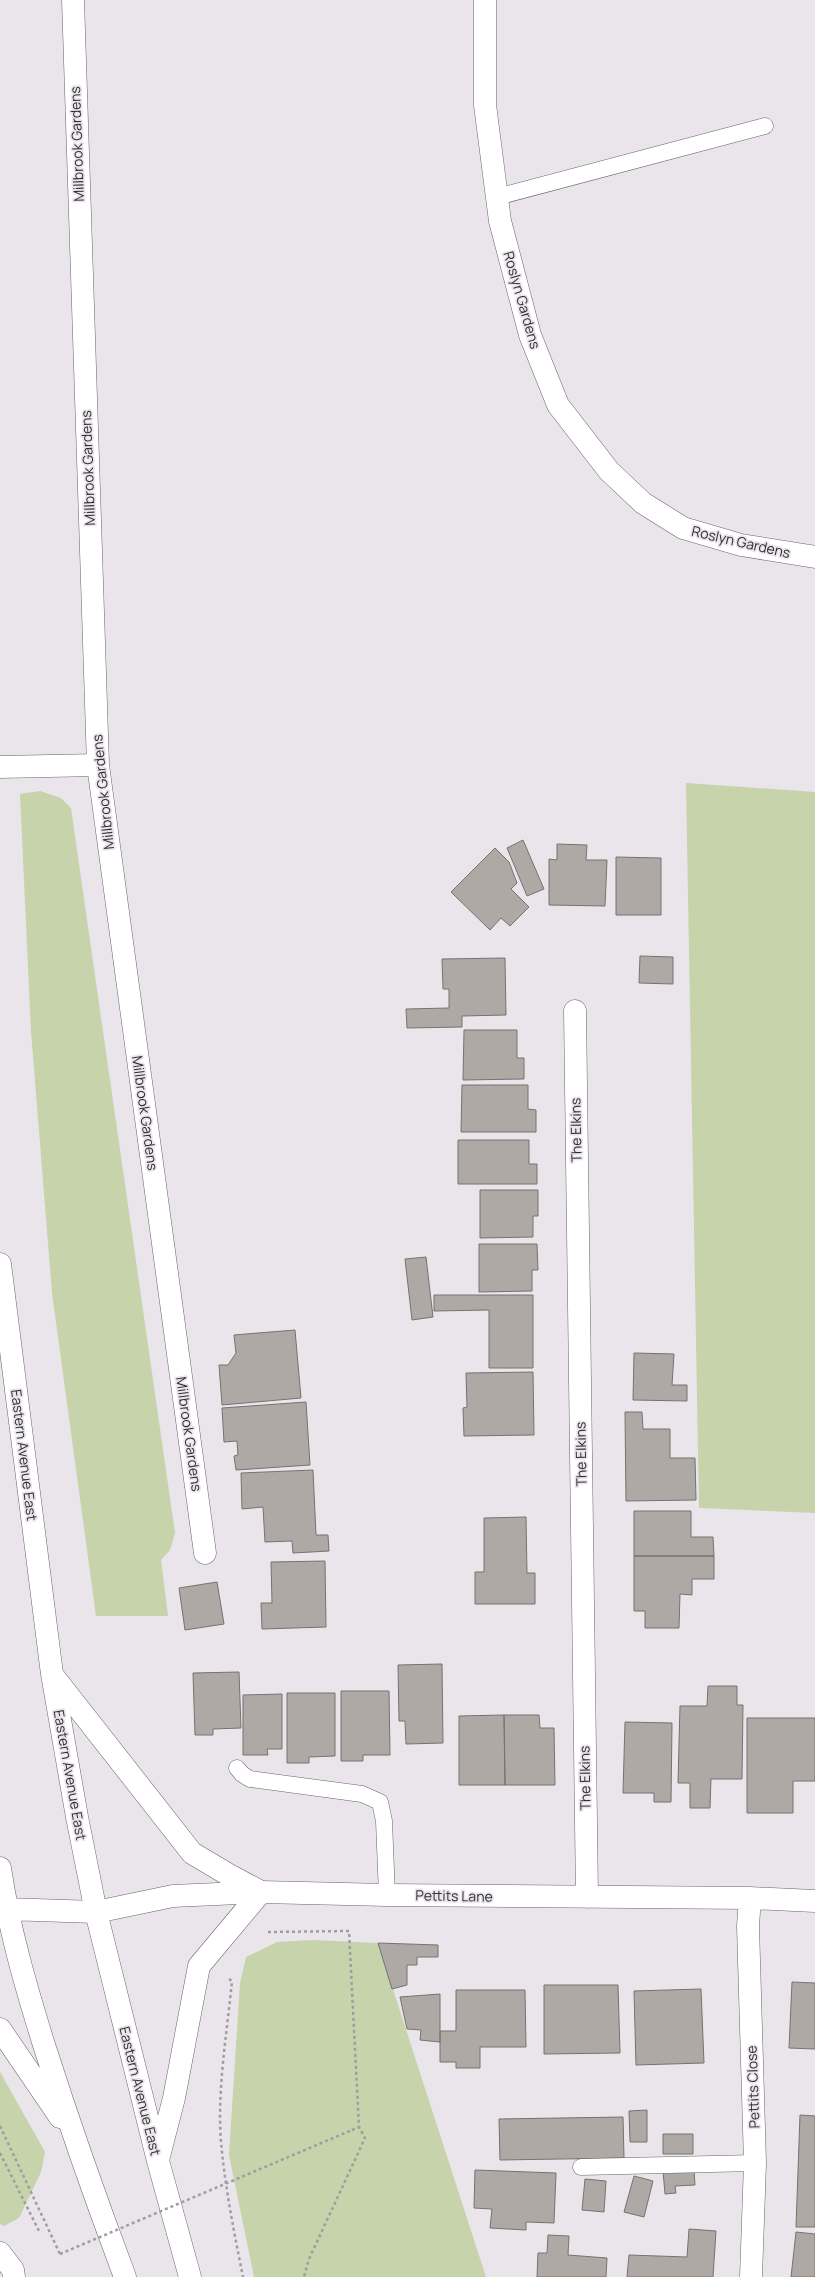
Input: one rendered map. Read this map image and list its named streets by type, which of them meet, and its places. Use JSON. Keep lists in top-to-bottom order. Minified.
{"streets":{"main road":["Millbrook Gardens","Roslyn Gardens","The Elkins","Eastern Avenue East","Pettits Lane","Pettits Close"]},"crossings":[["The Elkins","Pettits Lane"],["Eastern Avenue East","Pettits Lane"],["Pettits Lane","Pettits Close"]]}
